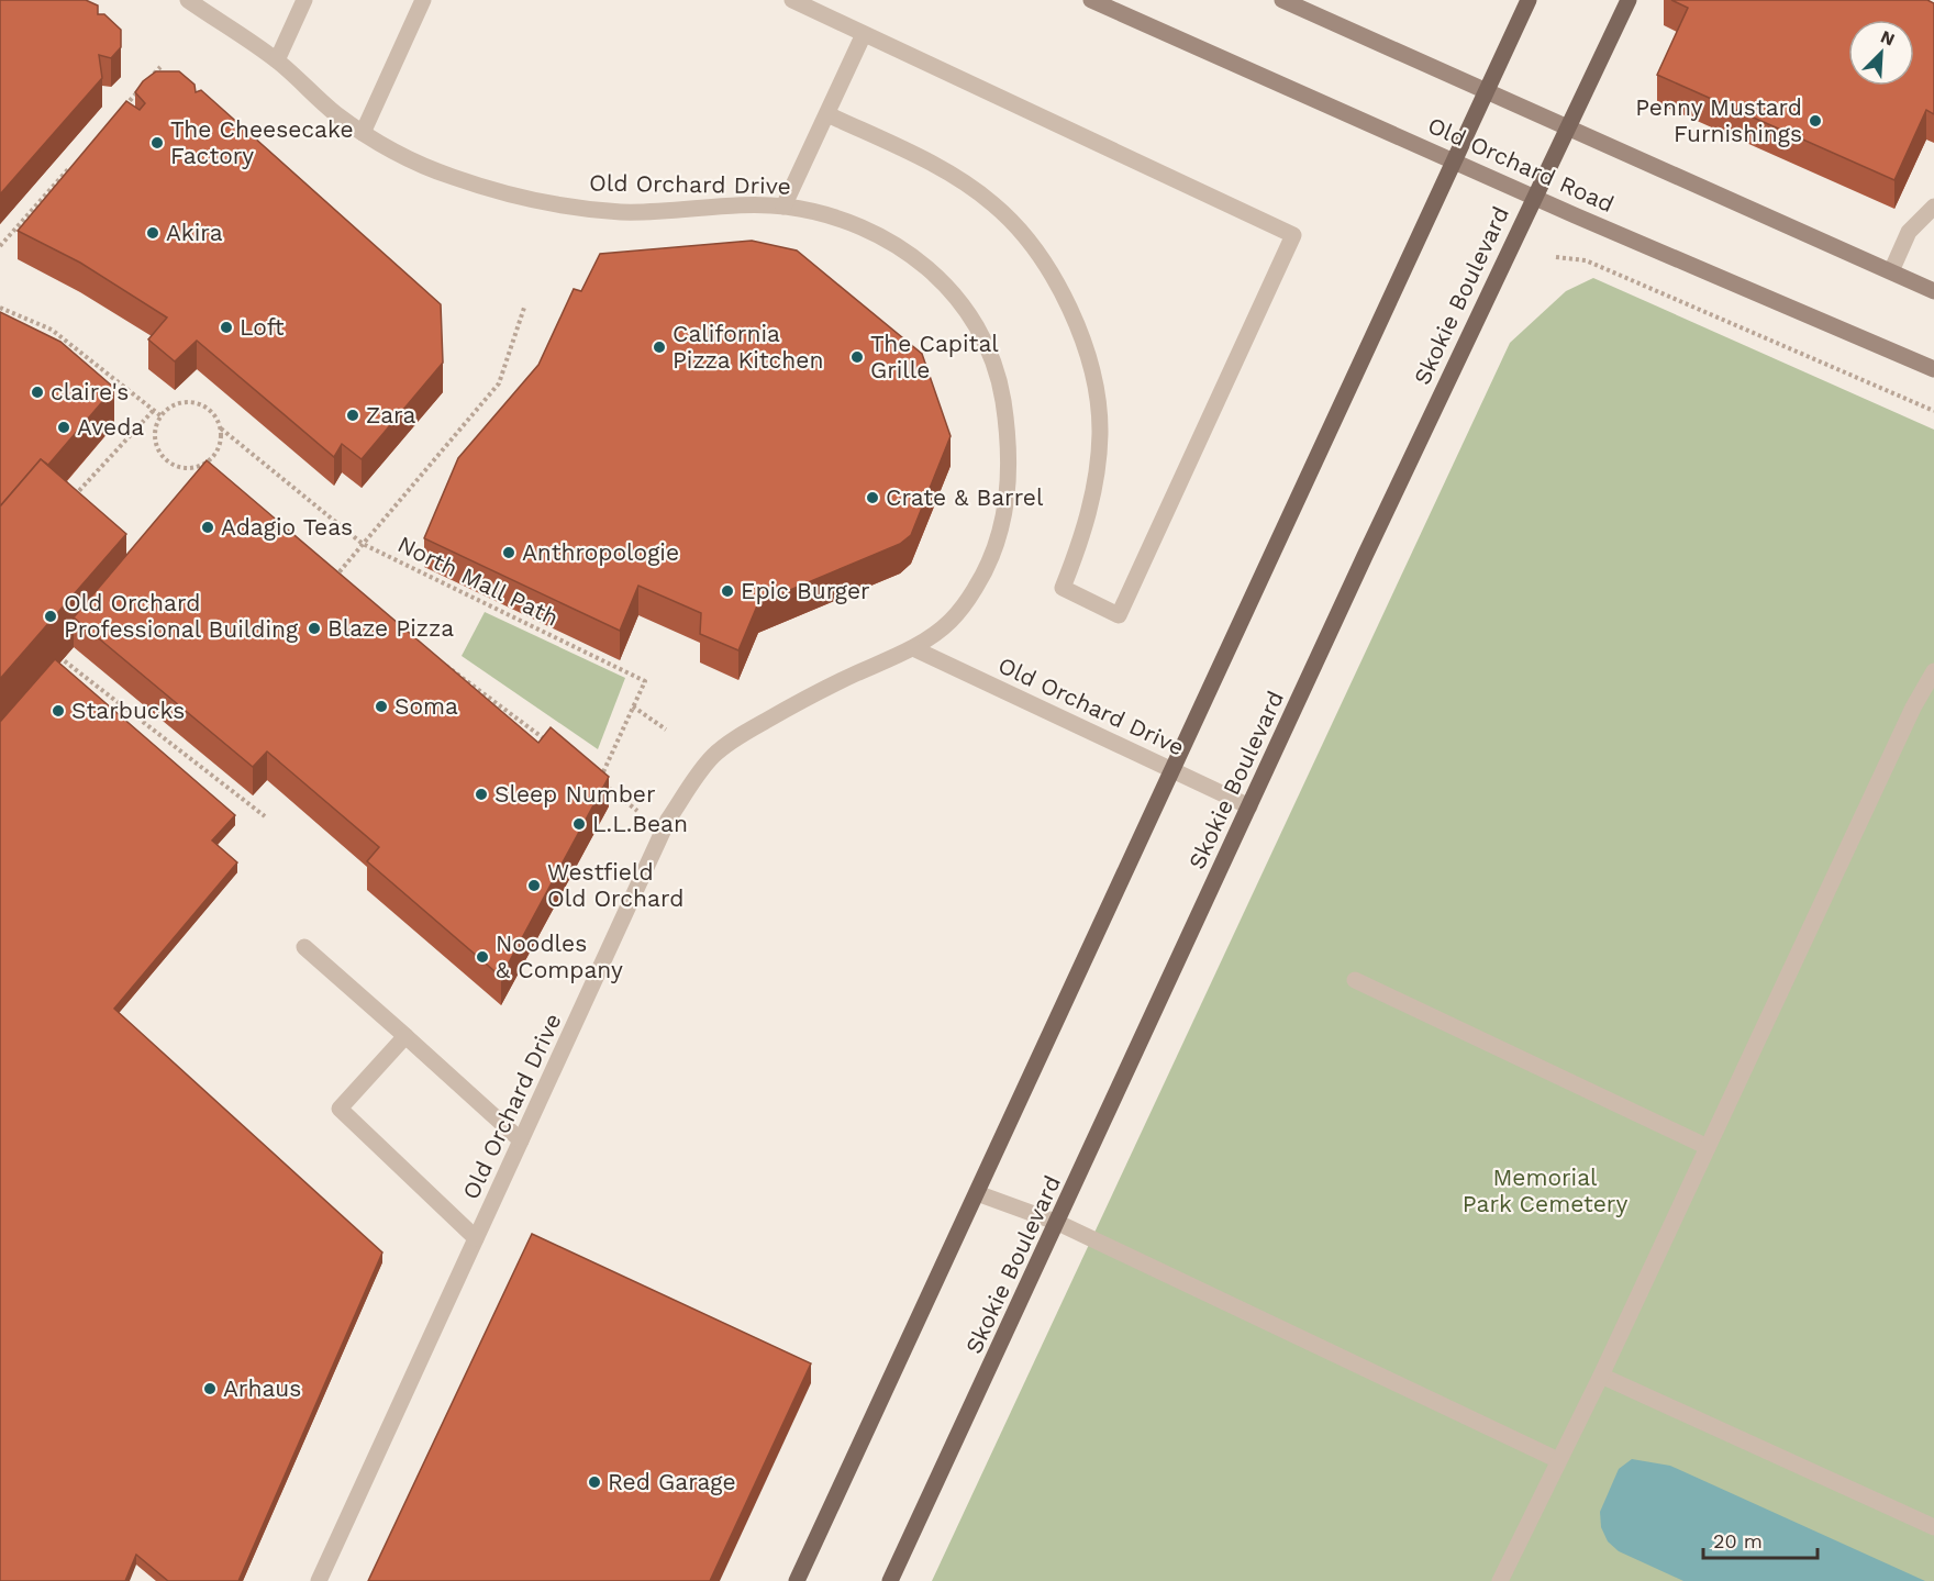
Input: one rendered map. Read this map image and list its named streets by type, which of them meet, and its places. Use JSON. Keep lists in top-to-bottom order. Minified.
{"streets":{"main road":["Old Orchard Road","Skokie Boulevard"],"lane":["Old Orchard Drive"],"path":["North Mall Path"]},"crossings":[["Old Orchard Road","Skokie Boulevard"],["Old Orchard Drive","Skokie Boulevard"]],"parks":["Memorial Park Cemetery"],"places":["Penny Mustard Furnishings","The Cheesecake Factory","Akira","Loft","California Pizza Kitchen","The Capital Grille","claire's","Zara","Aveda","Crate & Barrel","Adagio Teas","Anthropologie","Epic Burger","Old Orchard Professional Building","Blaze Pizza","Soma","Starbucks","Sleep Number","L.L.Bean","Westfield Old Orchard","Noodles & Company","Arhaus","Red Garage"],"scale_bar":"20 m","north":"top right"}
